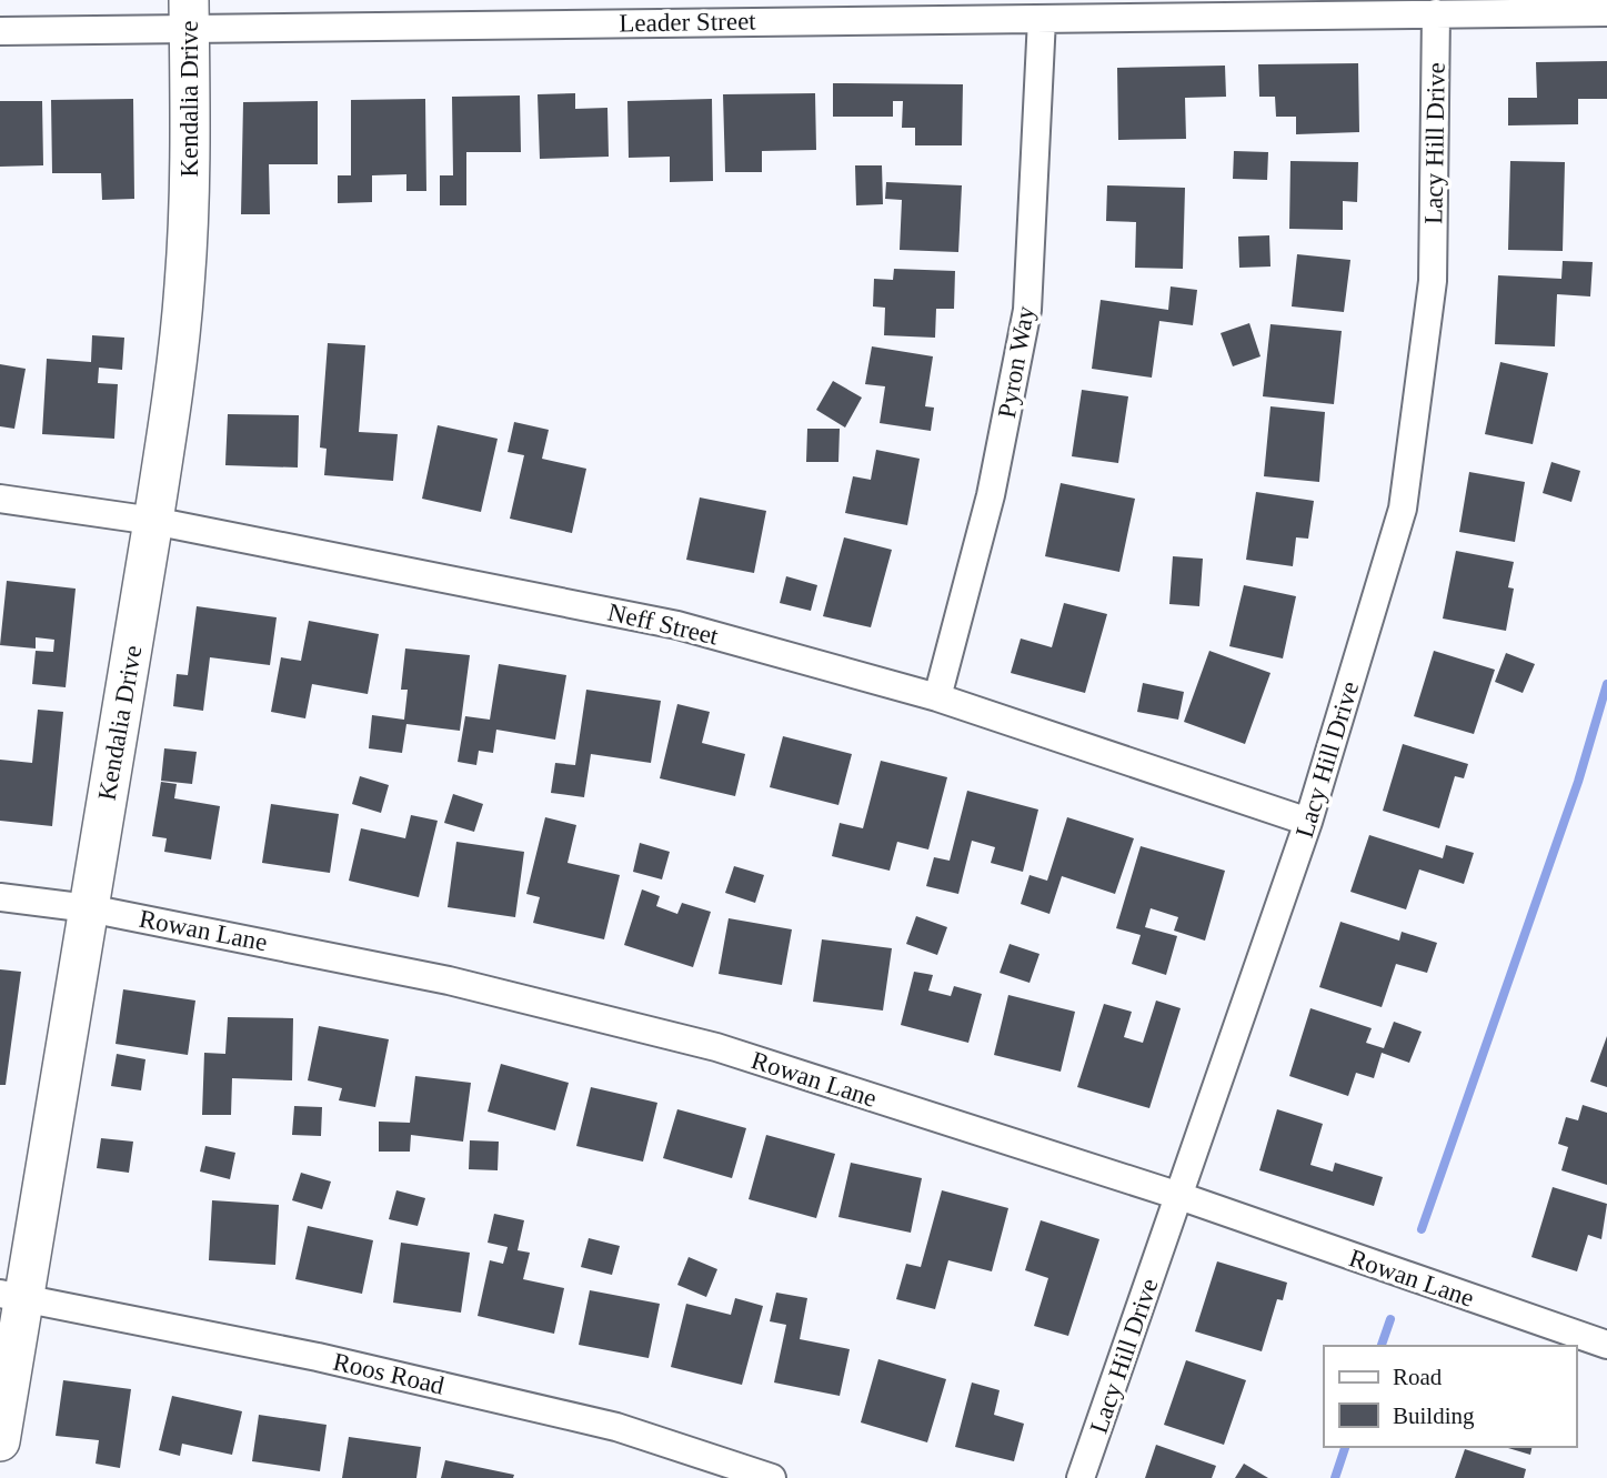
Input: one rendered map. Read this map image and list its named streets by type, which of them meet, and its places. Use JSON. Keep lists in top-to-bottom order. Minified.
{"streets":{"street":["Leader Street","Kendalia Drive","Lacy Hill Drive","Pyron Way","Neff Street","Rowan Lane","Roos Road"]},"crossings":[["Leader Street","Kendalia Drive"],["Leader Street","Lacy Hill Drive"],["Leader Street","Pyron Way"],["Kendalia Drive","Neff Street"],["Kendalia Drive","Rowan Lane"],["Kendalia Drive","Roos Road"],["Lacy Hill Drive","Neff Street"],["Lacy Hill Drive","Rowan Lane"],["Pyron Way","Neff Street"]],"legend":["Road","Building"]}
